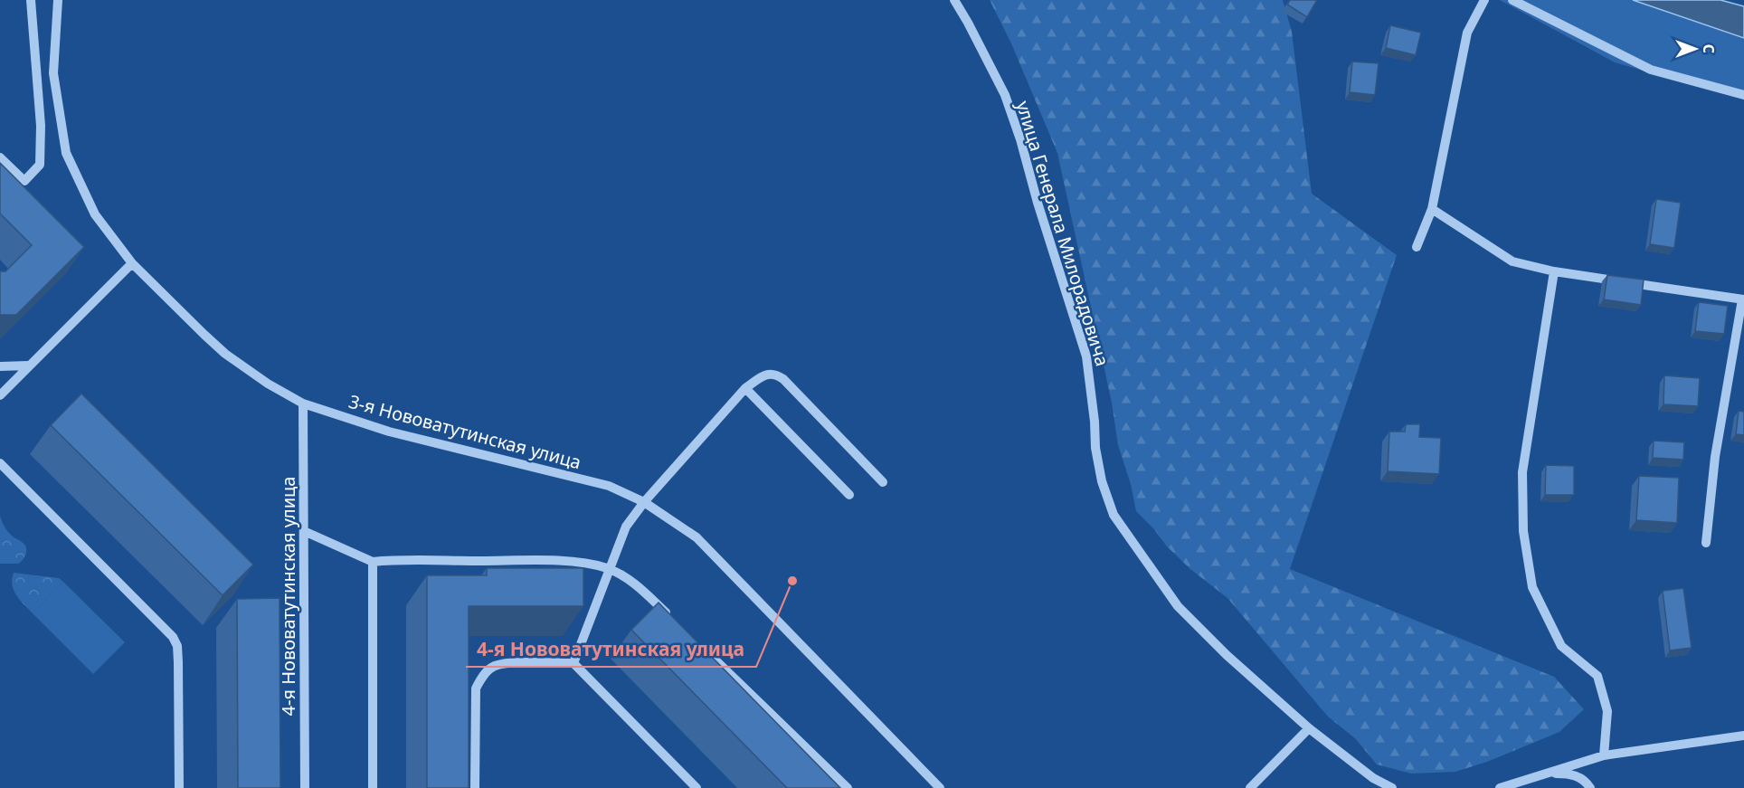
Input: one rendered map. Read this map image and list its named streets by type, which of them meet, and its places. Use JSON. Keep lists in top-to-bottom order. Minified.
{"streets":{"street":["улица Генерала Милорадовича","3-я Нововатутинская улица","4-я Нововатутинская улица"]},"crossings":[["3-я Нововатутинская улица","4-я Нововатутинская улица"]],"places":["4-я Нововатутинская улица"],"north":"right"}
